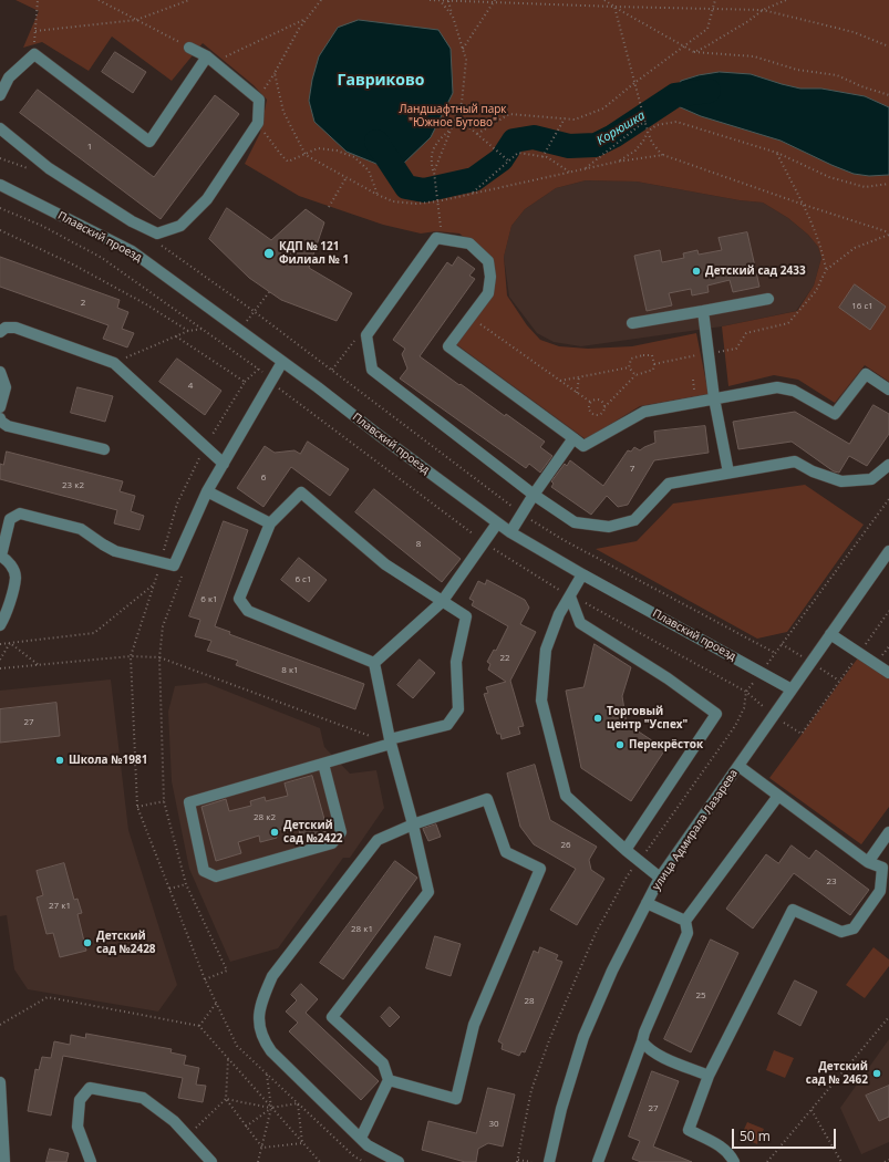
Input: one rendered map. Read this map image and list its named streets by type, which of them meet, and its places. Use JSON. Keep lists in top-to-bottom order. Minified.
{"streets":{"street":["Плавский проезд","улица Адмирала Лазарева"]},"crossings":[["Плавский проезд","улица Адмирала Лазарева"]],"districts":["Гавриково"],"water":["Корюшка"],"parks":["Ландшафтный парк \"Южное Бутово\""],"places":["КДП № 121 Филиал № 1","Детский сад 2433","Торговый центр \"Успех\"","Перекрёсток","Школа №1981","Детский сад №2422","Детский сад №2428","Детский сад № 2462"],"house_numbers":["1","2","16 с1","4","7","6","23 к2","8","6 с1","6 к1","22","8 к1","27","28 к2","26","23","27 к1","28 к1","25","28","27","30"],"scale_bar":"50 m"}
